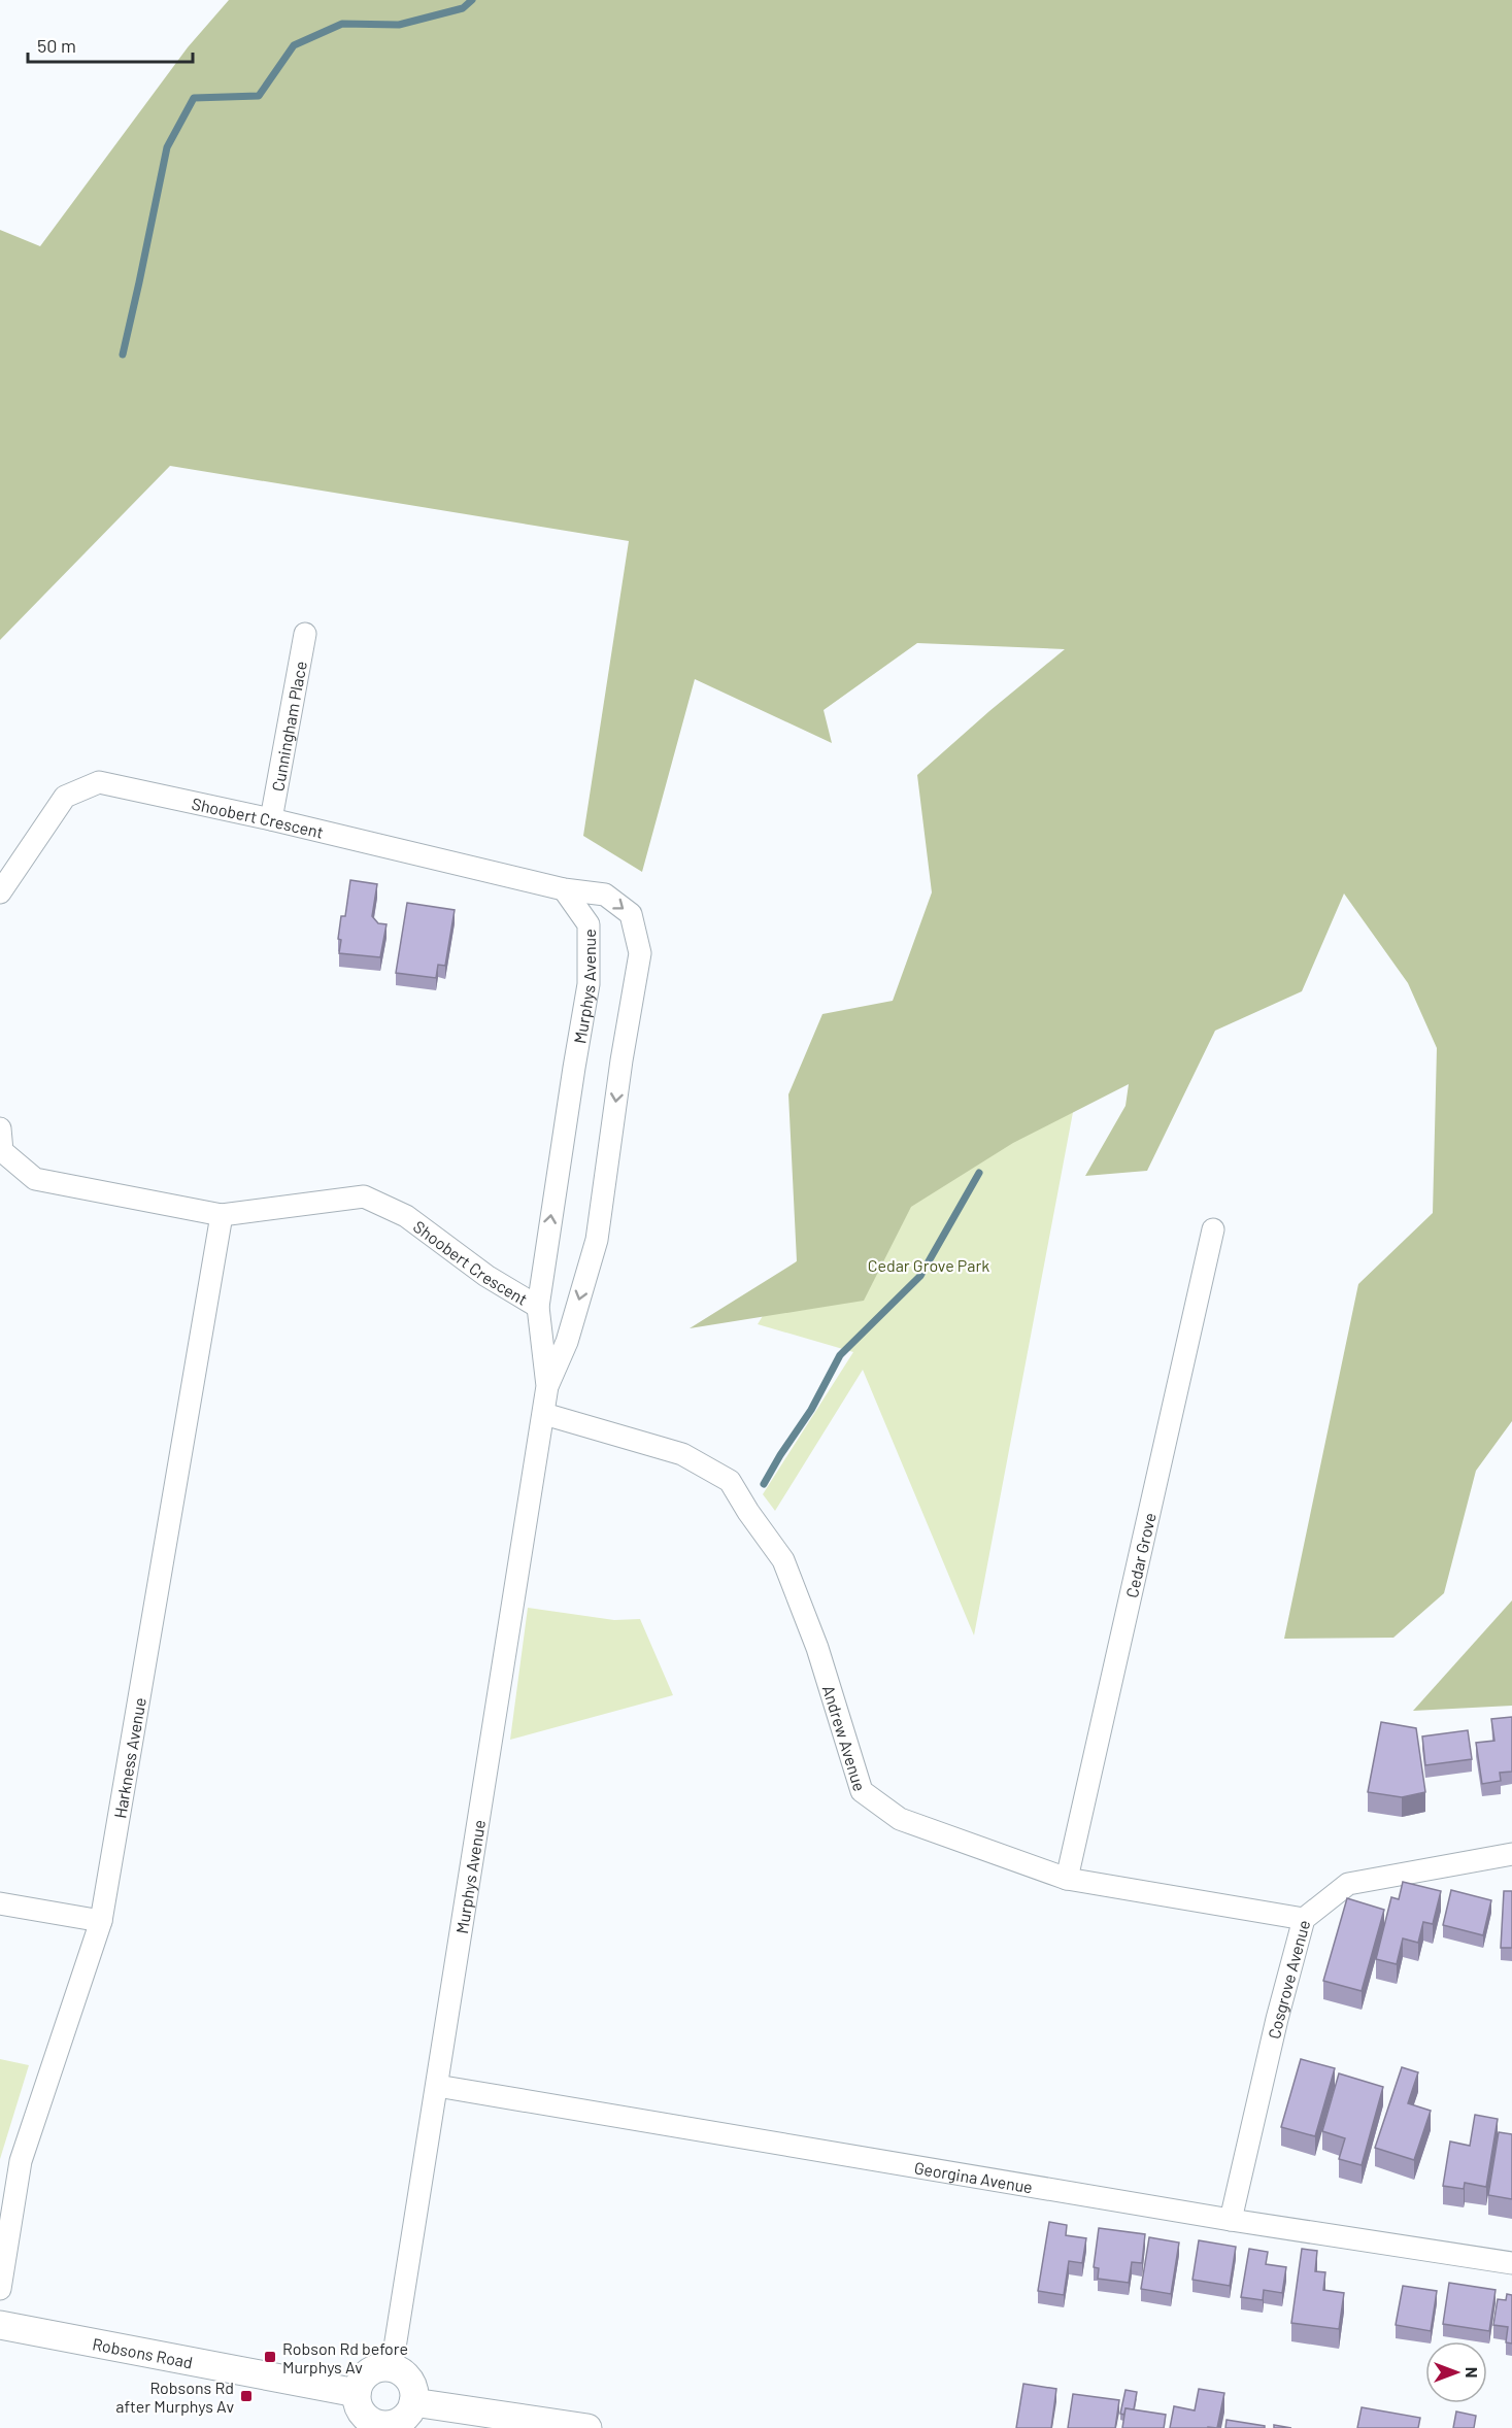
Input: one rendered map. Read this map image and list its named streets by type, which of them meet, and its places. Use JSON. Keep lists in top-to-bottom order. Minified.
{"streets":{"main road":["Robsons Road"],"street":["Cunningham Place","Shoobert Crescent","Murphys Avenue","Cedar Grove","Andrew Avenue","Harkness Avenue","Cosgrove Avenue","Georgina Avenue"]},"crossings":[["Cunningham Place","Shoobert Crescent"],["Shoobert Crescent","Murphys Avenue"],["Shoobert Crescent","Harkness Avenue"],["Murphys Avenue","Andrew Avenue"],["Murphys Avenue","Georgina Avenue"],["Murphys Avenue","Robsons Road"],["Cedar Grove","Andrew Avenue"],["Andrew Avenue","Cosgrove Avenue"],["Cosgrove Avenue","Georgina Avenue"]],"parks":["Cedar Grove Park"],"places":{"transit":["Robson Rd before Murphys Av","Robsons Rd after Murphys Av"]},"scale_bar":"50 m","north":"right"}
